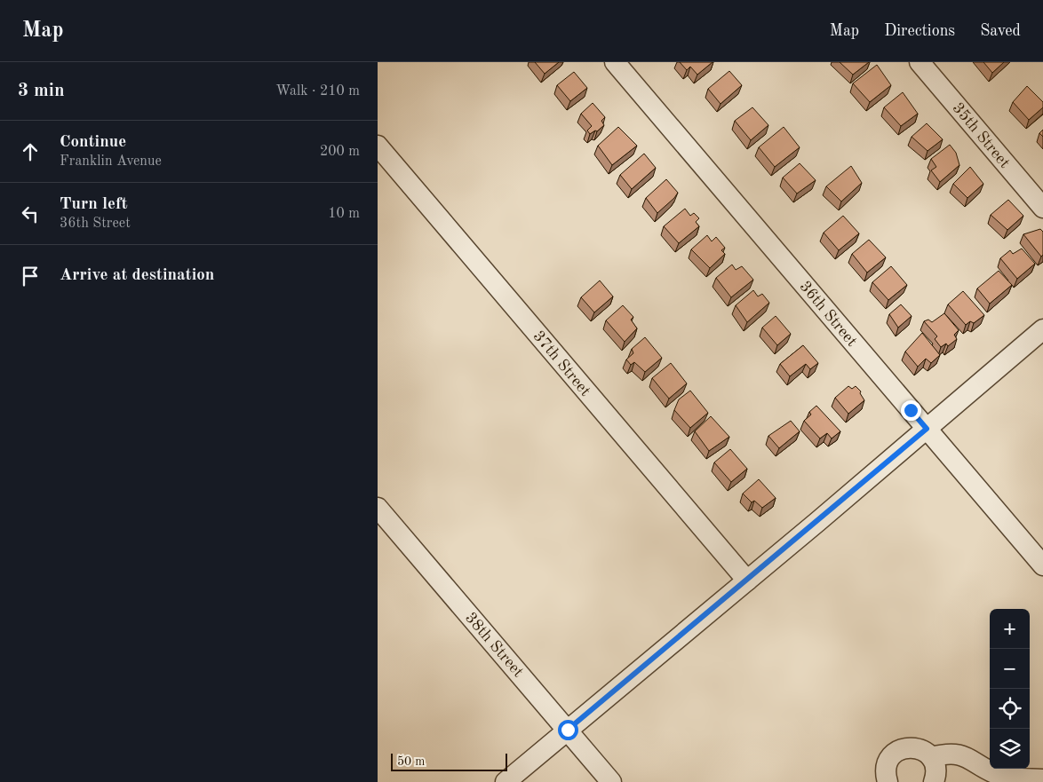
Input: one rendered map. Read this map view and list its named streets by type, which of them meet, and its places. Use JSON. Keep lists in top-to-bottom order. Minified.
{"streets":{"street":["35th Street","36th Street","37th Street","38th Street"]},"scale_bar":"50 m","page":{"header":"Map","nav":["Map","Directions","Saved"],"heading":["3 min","Walk · 210 m"],"list":[["Continue","Franklin Avenue","200 m"],["Turn left","36th Street","10 m"],"Arrive at destination"],"map_buttons":["+","−"],"scale":"50 m"}}
